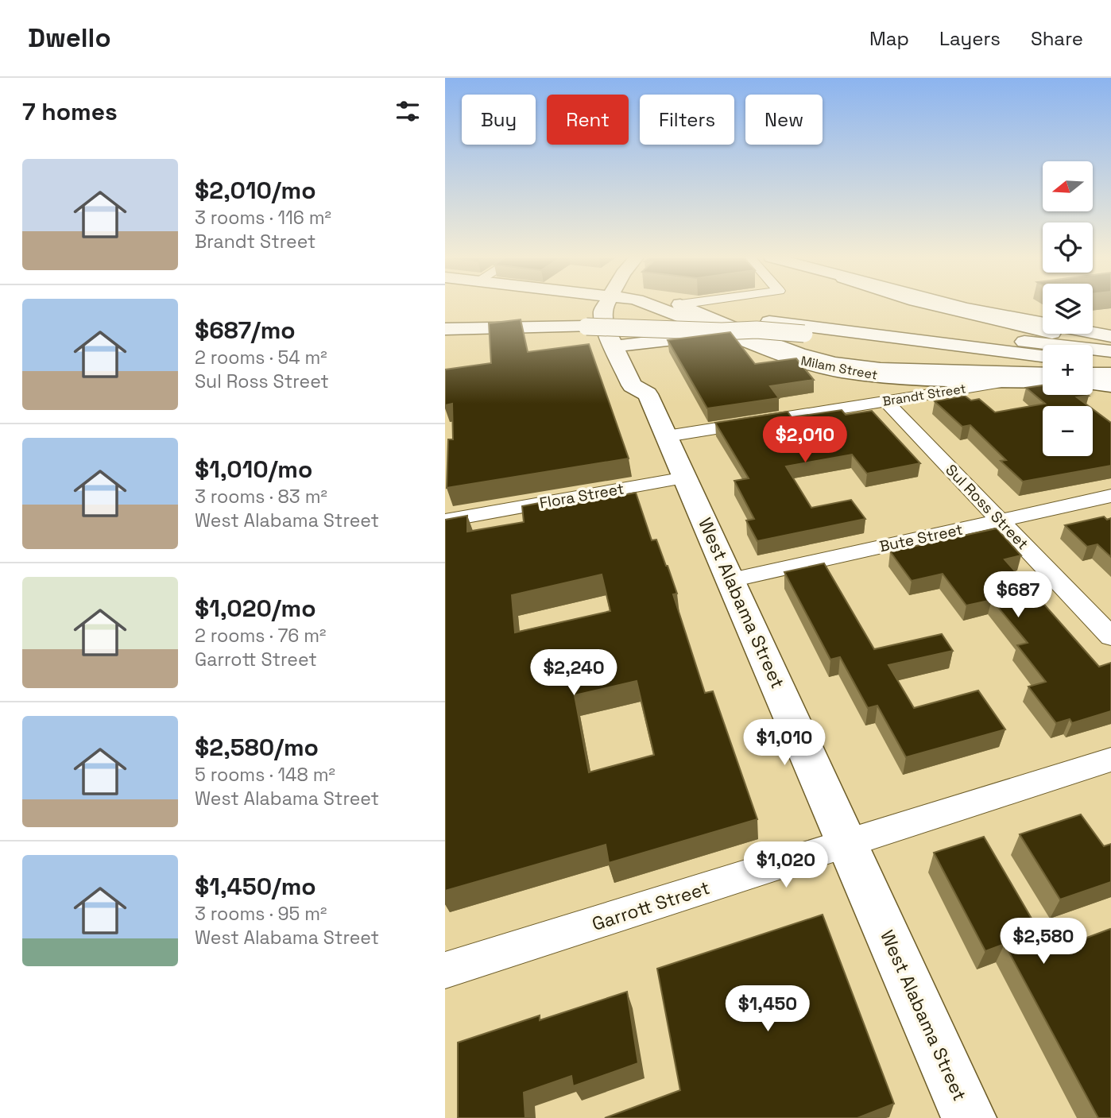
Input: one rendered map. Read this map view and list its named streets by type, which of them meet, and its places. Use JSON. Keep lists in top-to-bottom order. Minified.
{"streets":{"main road":["Milam Street","West Alabama Street"],"street":["Brandt Street","Flora Street","Sul Ross Street","Bute Street","Garrott Street"]},"crossings":[["Milam Street","Brandt Street"],["Brandt Street","Sul Ross Street"],["Brandt Street","West Alabama Street"],["Flora Street","West Alabama Street"],["Sul Ross Street","Bute Street"],["Bute Street","West Alabama Street"],["West Alabama Street","Garrott Street"]],"north":"left","page":{"header":"Dwello","nav":["Map","Layers","Share"],"heading":"7 homes","chip":["Buy","Rent","Filters","New"],"list":[{"name":"$2,010/mo","note":"3 rooms · 116 m² · Brandt Street"},{"name":"$687/mo","note":"2 rooms · 54 m² · Sul Ross Street"},{"name":"$1,010/mo","note":"3 rooms · 83 m² · West Alabama Street"},{"name":"$1,020/mo","note":"2 rooms · 76 m² · Garrott Street"},{"name":"$2,580/mo","note":"5 rooms · 148 m² · West Alabama Street"},{"name":"$1,450/mo","note":"3 rooms · 95 m² · West Alabama Street"}],"map_buttons":["+","−"],"price":["$2,010","$687","$2,240","$1,010","$1,020","$2,580","$1,450"]}}
